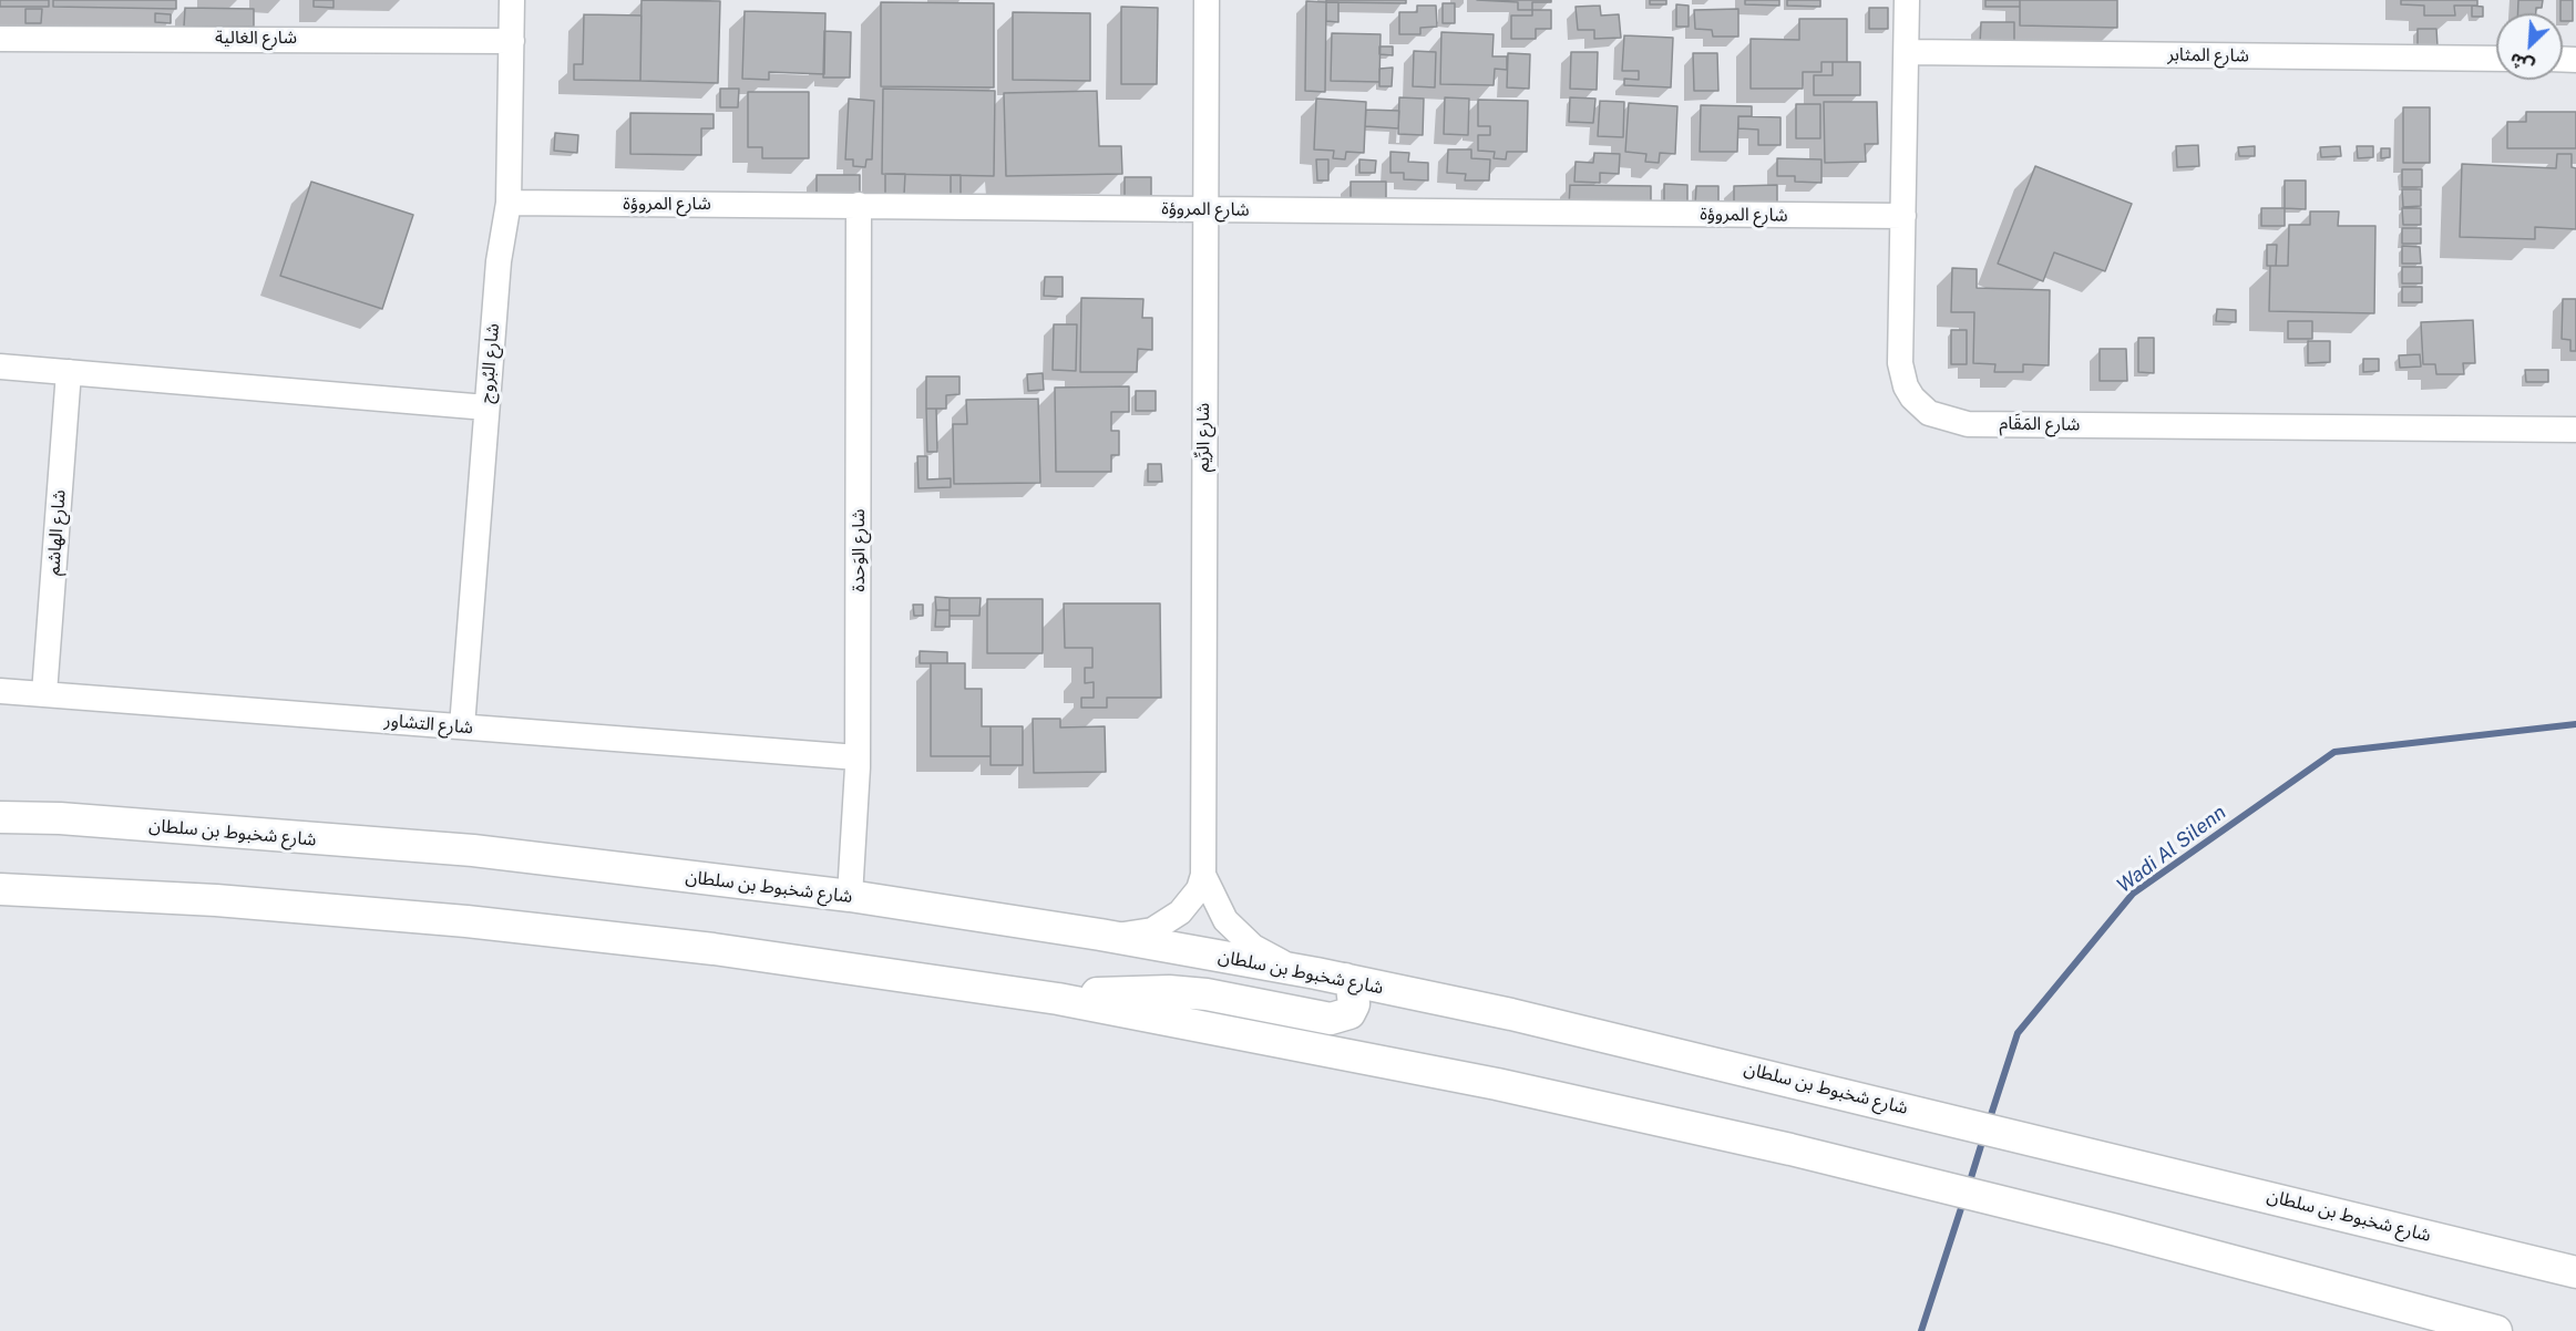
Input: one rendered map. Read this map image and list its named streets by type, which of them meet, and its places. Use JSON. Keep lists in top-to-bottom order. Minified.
{"streets":{"main road":["شارع شخبوط بن سلطان"],"street":["شارع الغالية","شارع المثابر","شارع المروؤة","شارع البُروج","شارع المَقَام","شارع الرِّيم","شارع الهاشم","شارع الوَحدة","شارع التشاور"]},"crossings":[["شارع الغالية","شارع البُروج"],["شارع المثابر","شارع المَقَام"],["شارع المروؤة","شارع البُروج"],["شارع المروؤة","شارع المَقَام"],["شارع المروؤة","شارع الرِّيم"],["شارع المروؤة","شارع الوَحدة"],["شارع البُروج","شارع التشاور"],["شارع الرِّيم","شارع شخبوط بن سلطان"],["شارع الهاشم","شارع التشاور"],["شارع الوَحدة","شارع التشاور"],["شارع الوَحدة","شارع شخبوط بن سلطان"]],"water":["Wadi Al Silenn"],"north":"bottom left"}
